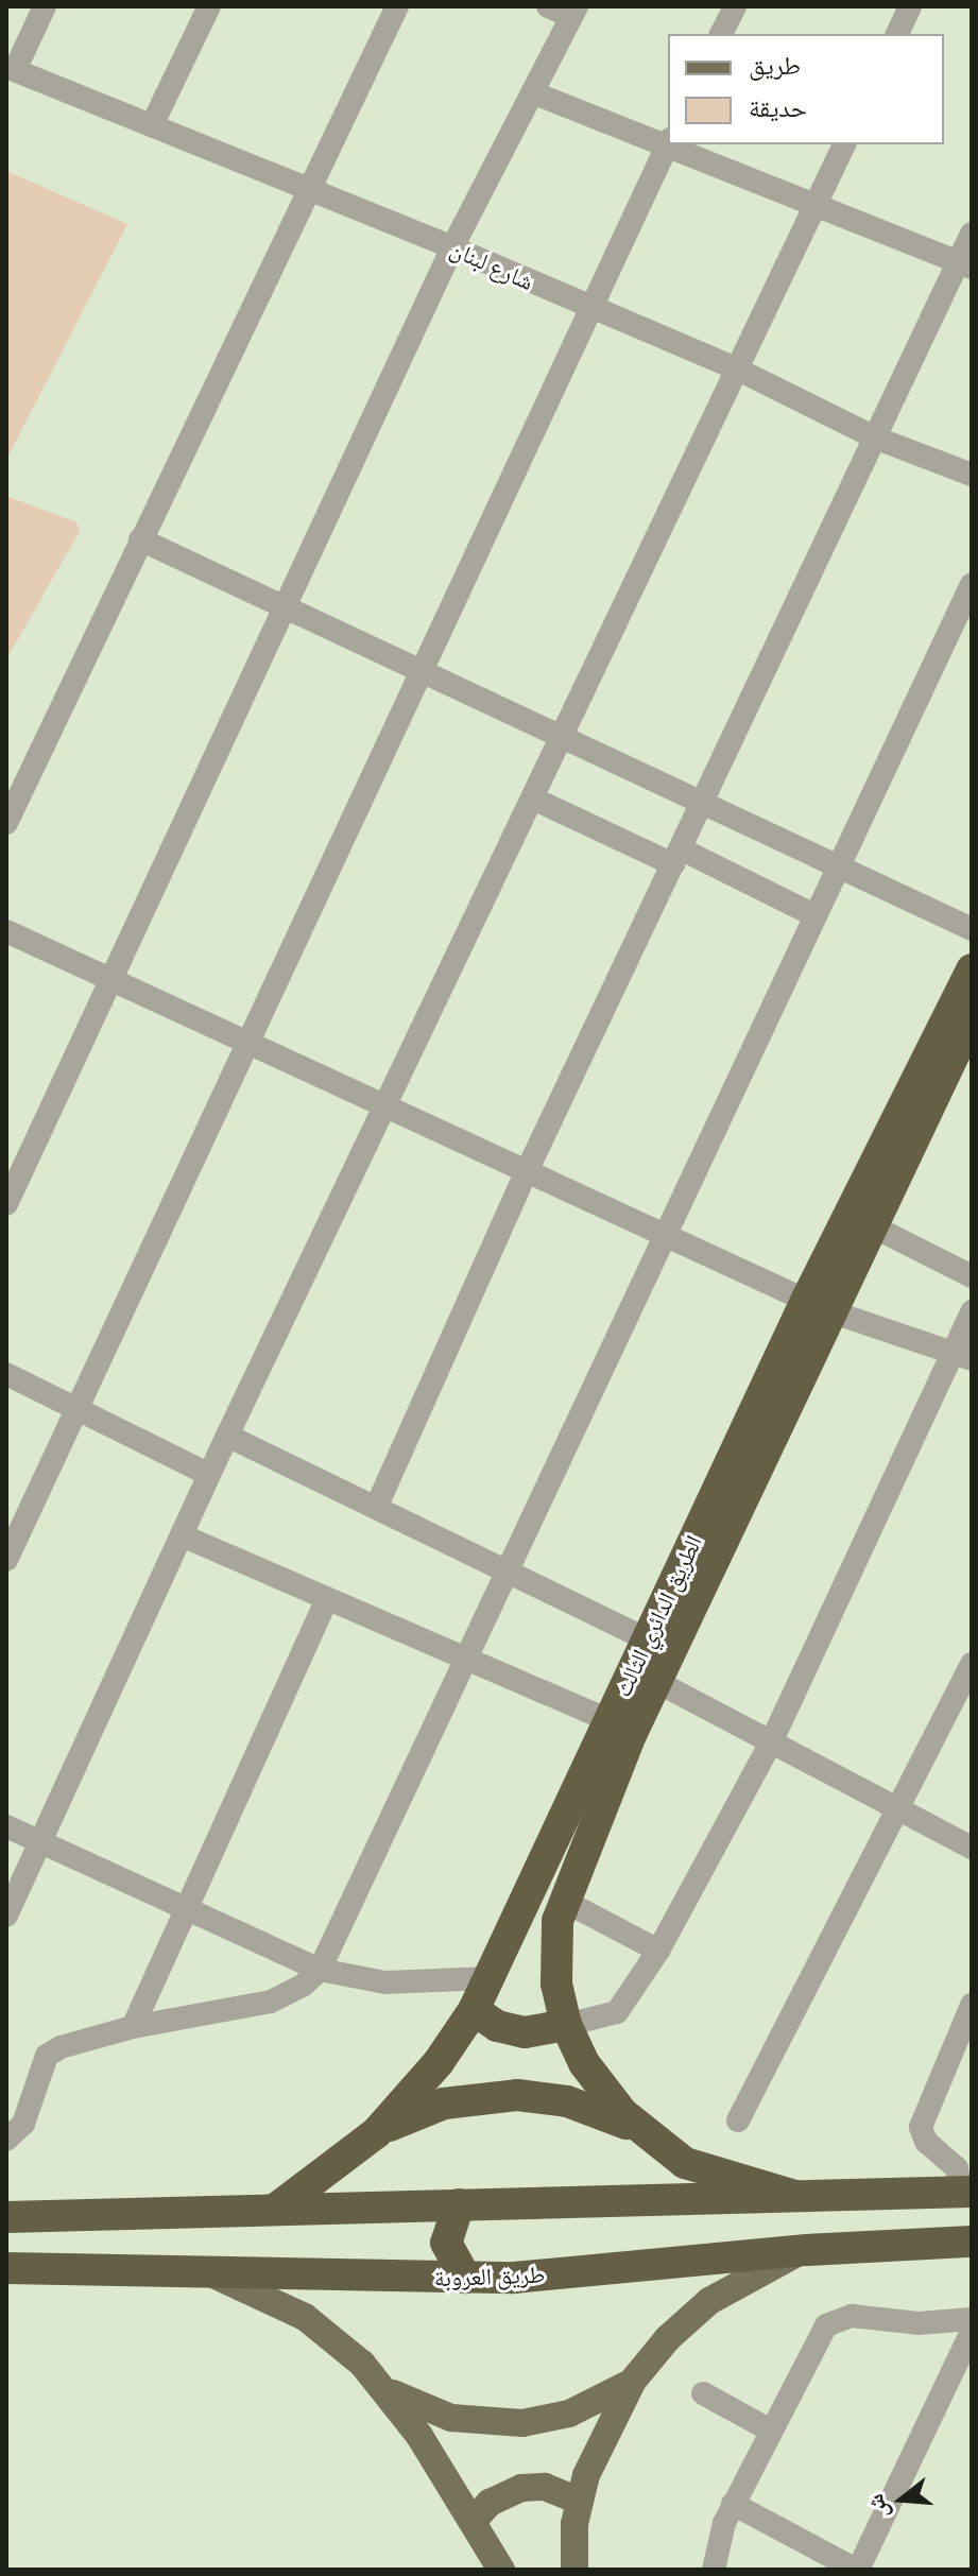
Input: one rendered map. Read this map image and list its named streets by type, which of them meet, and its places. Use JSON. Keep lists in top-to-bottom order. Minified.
{"streets":{"highway":["الطريق الدائري الثالث","طريق العروبة"],"street":["شارع لبنان"]},"legend":["طريق","حديقة"],"north":"left"}
